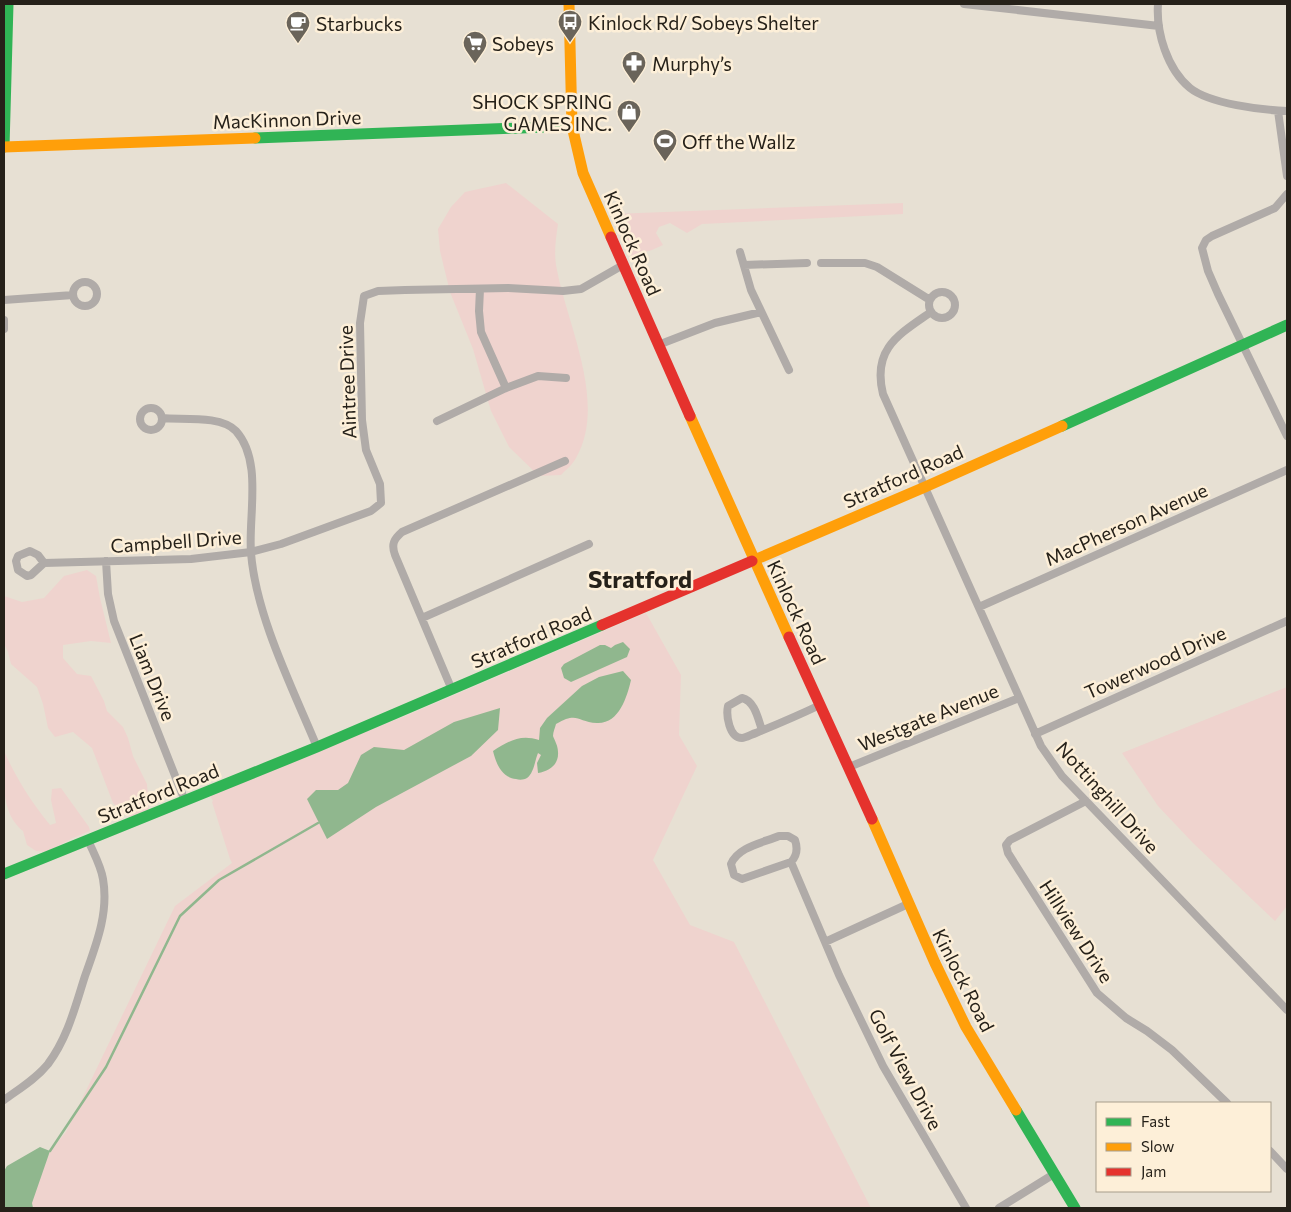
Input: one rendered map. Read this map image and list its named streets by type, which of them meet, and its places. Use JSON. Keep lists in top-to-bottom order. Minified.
{"streets":{"street":["MacKinnon Drive","Kinlock Road","Aintree Drive","Stratford Road","MacPherson Avenue","Campbell Drive","Towerwood Drive","Liam Drive","Westgate Avenue","Nottinghill Drive","Hillview Drive","Golf View Drive"]},"crossings":[["MacKinnon Drive","Kinlock Road"],["Kinlock Road","Stratford Road"],["Kinlock Road","Westgate Avenue"],["Aintree Drive","Campbell Drive"],["Stratford Road","Liam Drive"],["Stratford Road","Nottinghill Drive"],["MacPherson Avenue","Nottinghill Drive"],["Campbell Drive","Liam Drive"],["Towerwood Drive","Nottinghill Drive"],["Westgate Avenue","Nottinghill Drive"],["Nottinghill Drive","Hillview Drive"]],"districts":["Stratford"],"places":{"bus stop":["Kinlock Rd/ Sobeys Shelter"],"cafe":["Starbucks"],"supermarket":["Sobeys"],"pharmacy":["Murphy’s"],"shop":["SHOCK SPRING GAMES INC."],"sports":["Off the Wallz"]},"legend":["Fast","Slow","Jam"]}
